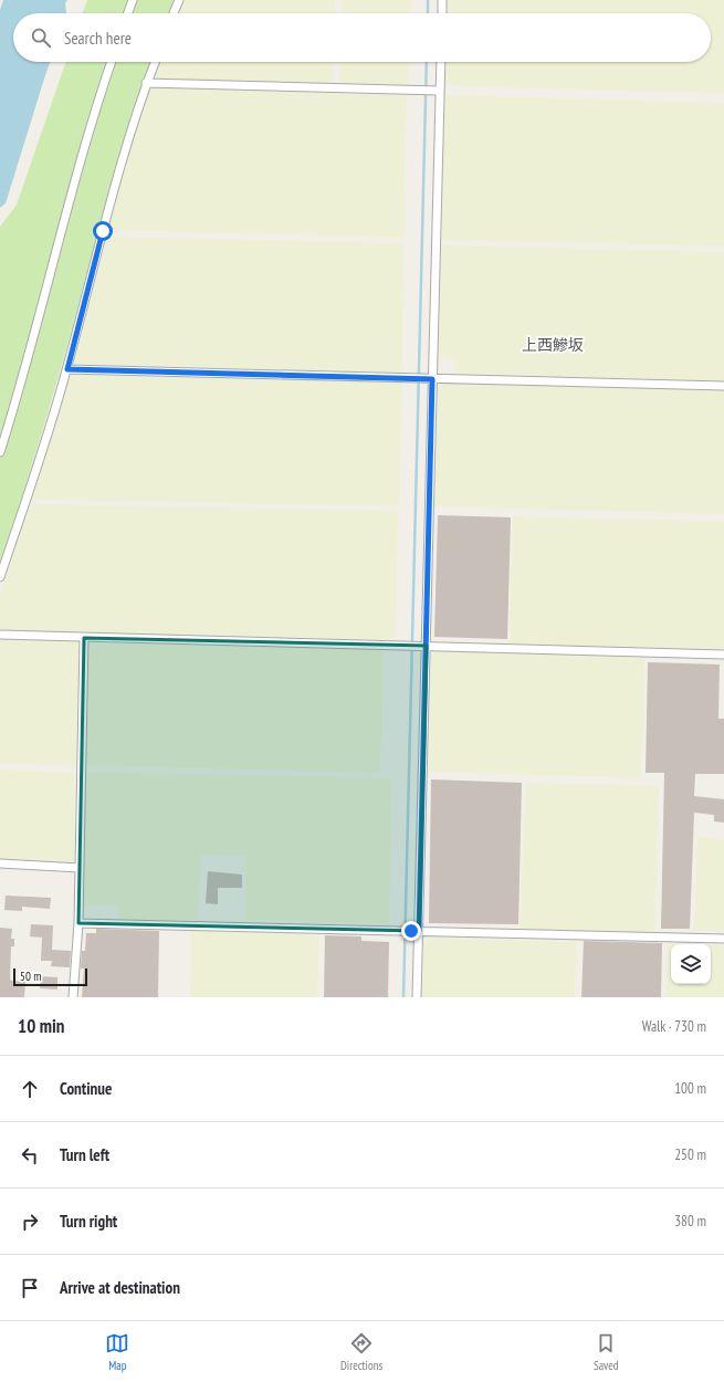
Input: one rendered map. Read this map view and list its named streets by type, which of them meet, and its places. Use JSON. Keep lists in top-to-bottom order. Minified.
{"districts":["上西鰺坂"],"scale_bar":"50 m","page":{"search":"Search here","scale":"50 m","heading":["10 min","Walk · 730 m"],"list":[["Continue","100 m"],["Turn left","250 m"],["Turn right","380 m"],"Arrive at destination"],"nav":["Map","Directions","Saved"]}}
